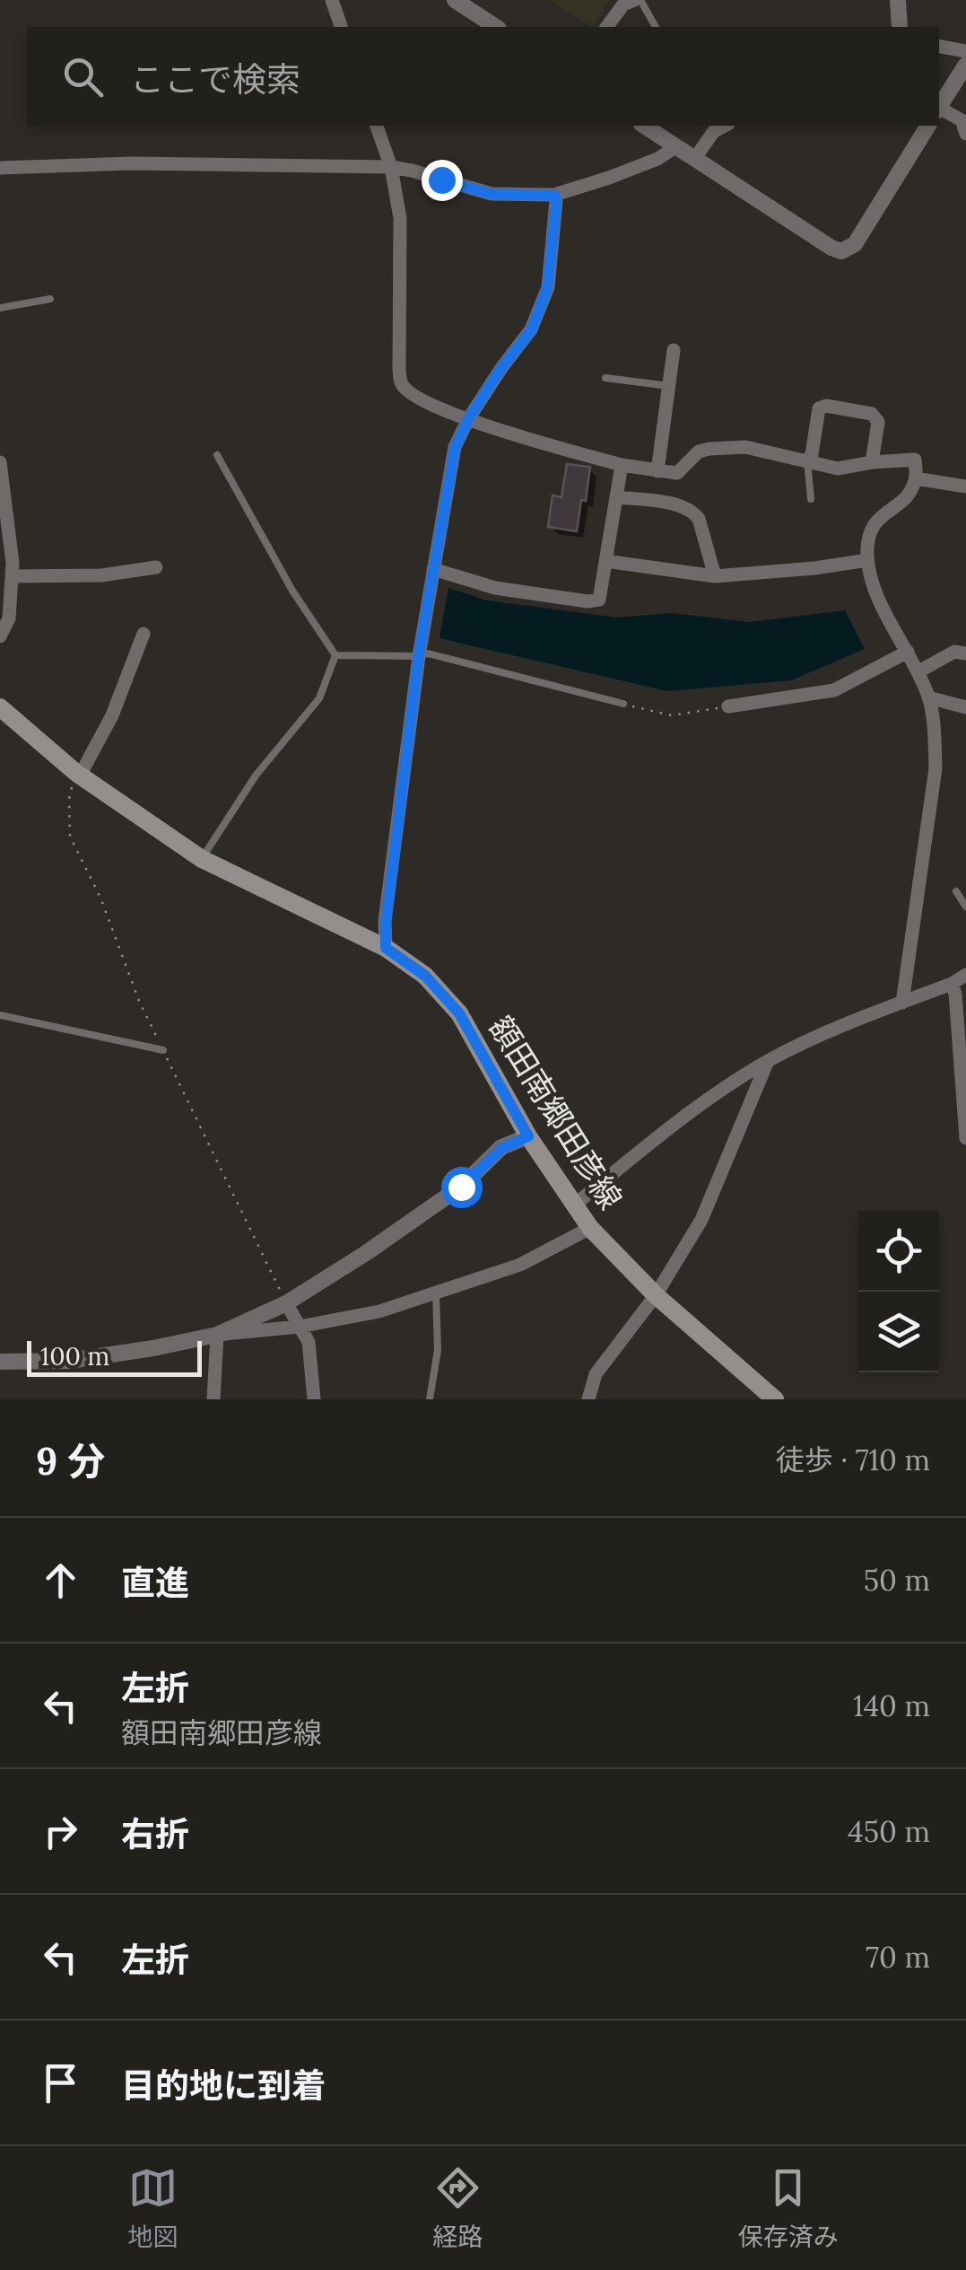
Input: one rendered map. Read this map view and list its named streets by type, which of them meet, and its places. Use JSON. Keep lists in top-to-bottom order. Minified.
{"streets":{"main road":["額田南郷田彦線"]},"scale_bar":"100 m","page":{"search":"ここで検索","scale":"100 m","heading":["9 分","徒歩 · 710 m"],"list":[["直進","50 m"],["左折","額田南郷田彦線","140 m"],["右折","450 m"],["左折","70 m"],"目的地に到着"],"nav":["地図","経路","保存済み"]}}
